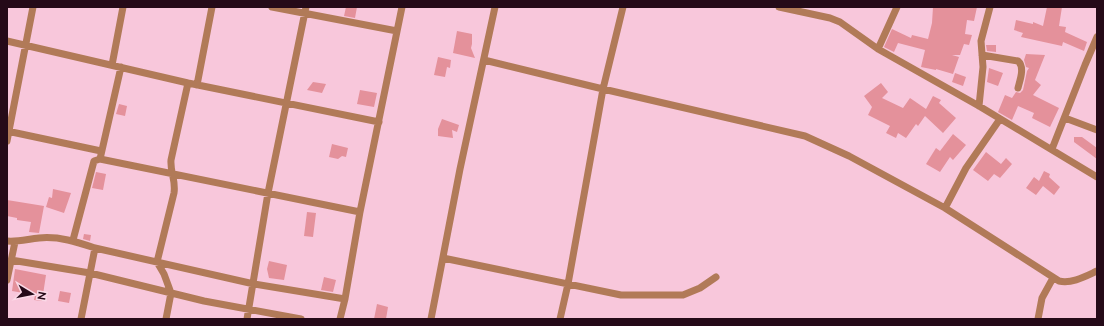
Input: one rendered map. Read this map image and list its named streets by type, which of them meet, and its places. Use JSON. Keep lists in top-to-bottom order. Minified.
{"north":"right"}
